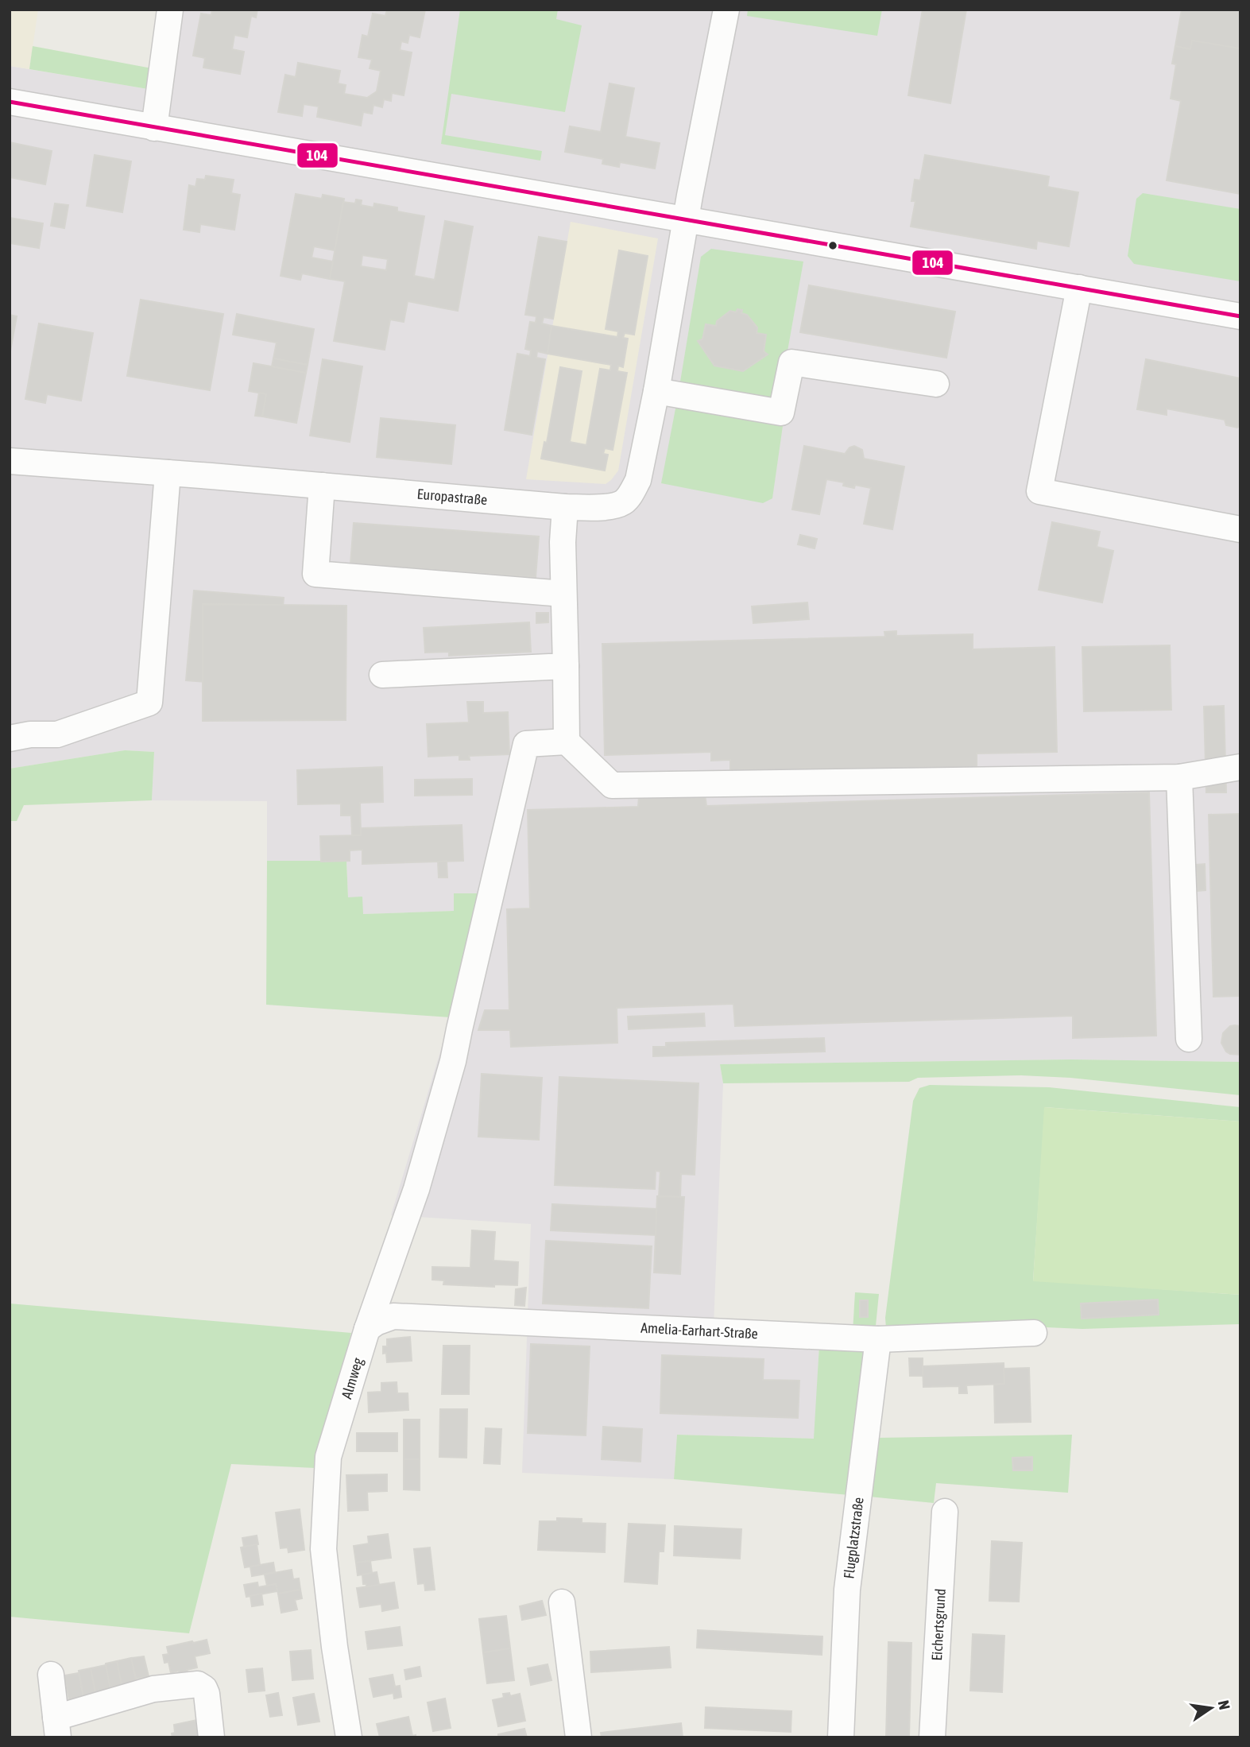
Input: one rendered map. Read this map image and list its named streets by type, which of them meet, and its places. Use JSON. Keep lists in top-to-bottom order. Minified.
{"streets":{"street":["Europastraße","Amelia-Earhart-Straße","Almweg","Flugplatzstraße","Eichertsgrund"]},"crossings":[["Amelia-Earhart-Straße","Almweg"],["Amelia-Earhart-Straße","Flugplatzstraße"]],"lines":["transit line 104"],"north":"right"}
